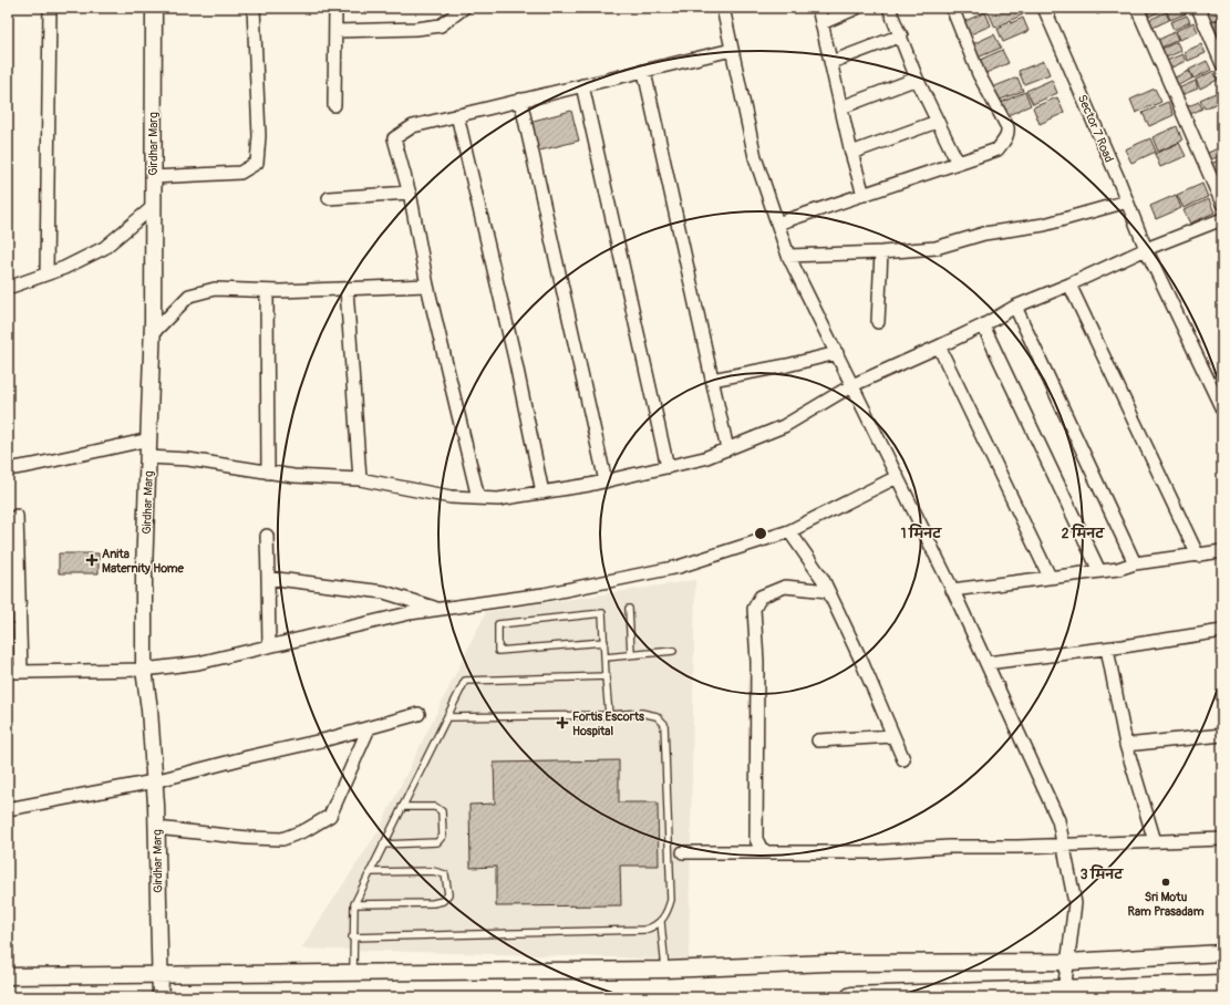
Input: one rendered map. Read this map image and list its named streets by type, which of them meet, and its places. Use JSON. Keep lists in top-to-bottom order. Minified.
{"streets":{"street":["Sector 7 Road","Girdhar Marg"]},"places":{"health":["Anita Maternity Home","Fortis Escorts Hospital"],"other":["Sri Motu Ram Prasadam"]},"rings":["1 मिनट","2 मिनट","3 मिनट"]}
